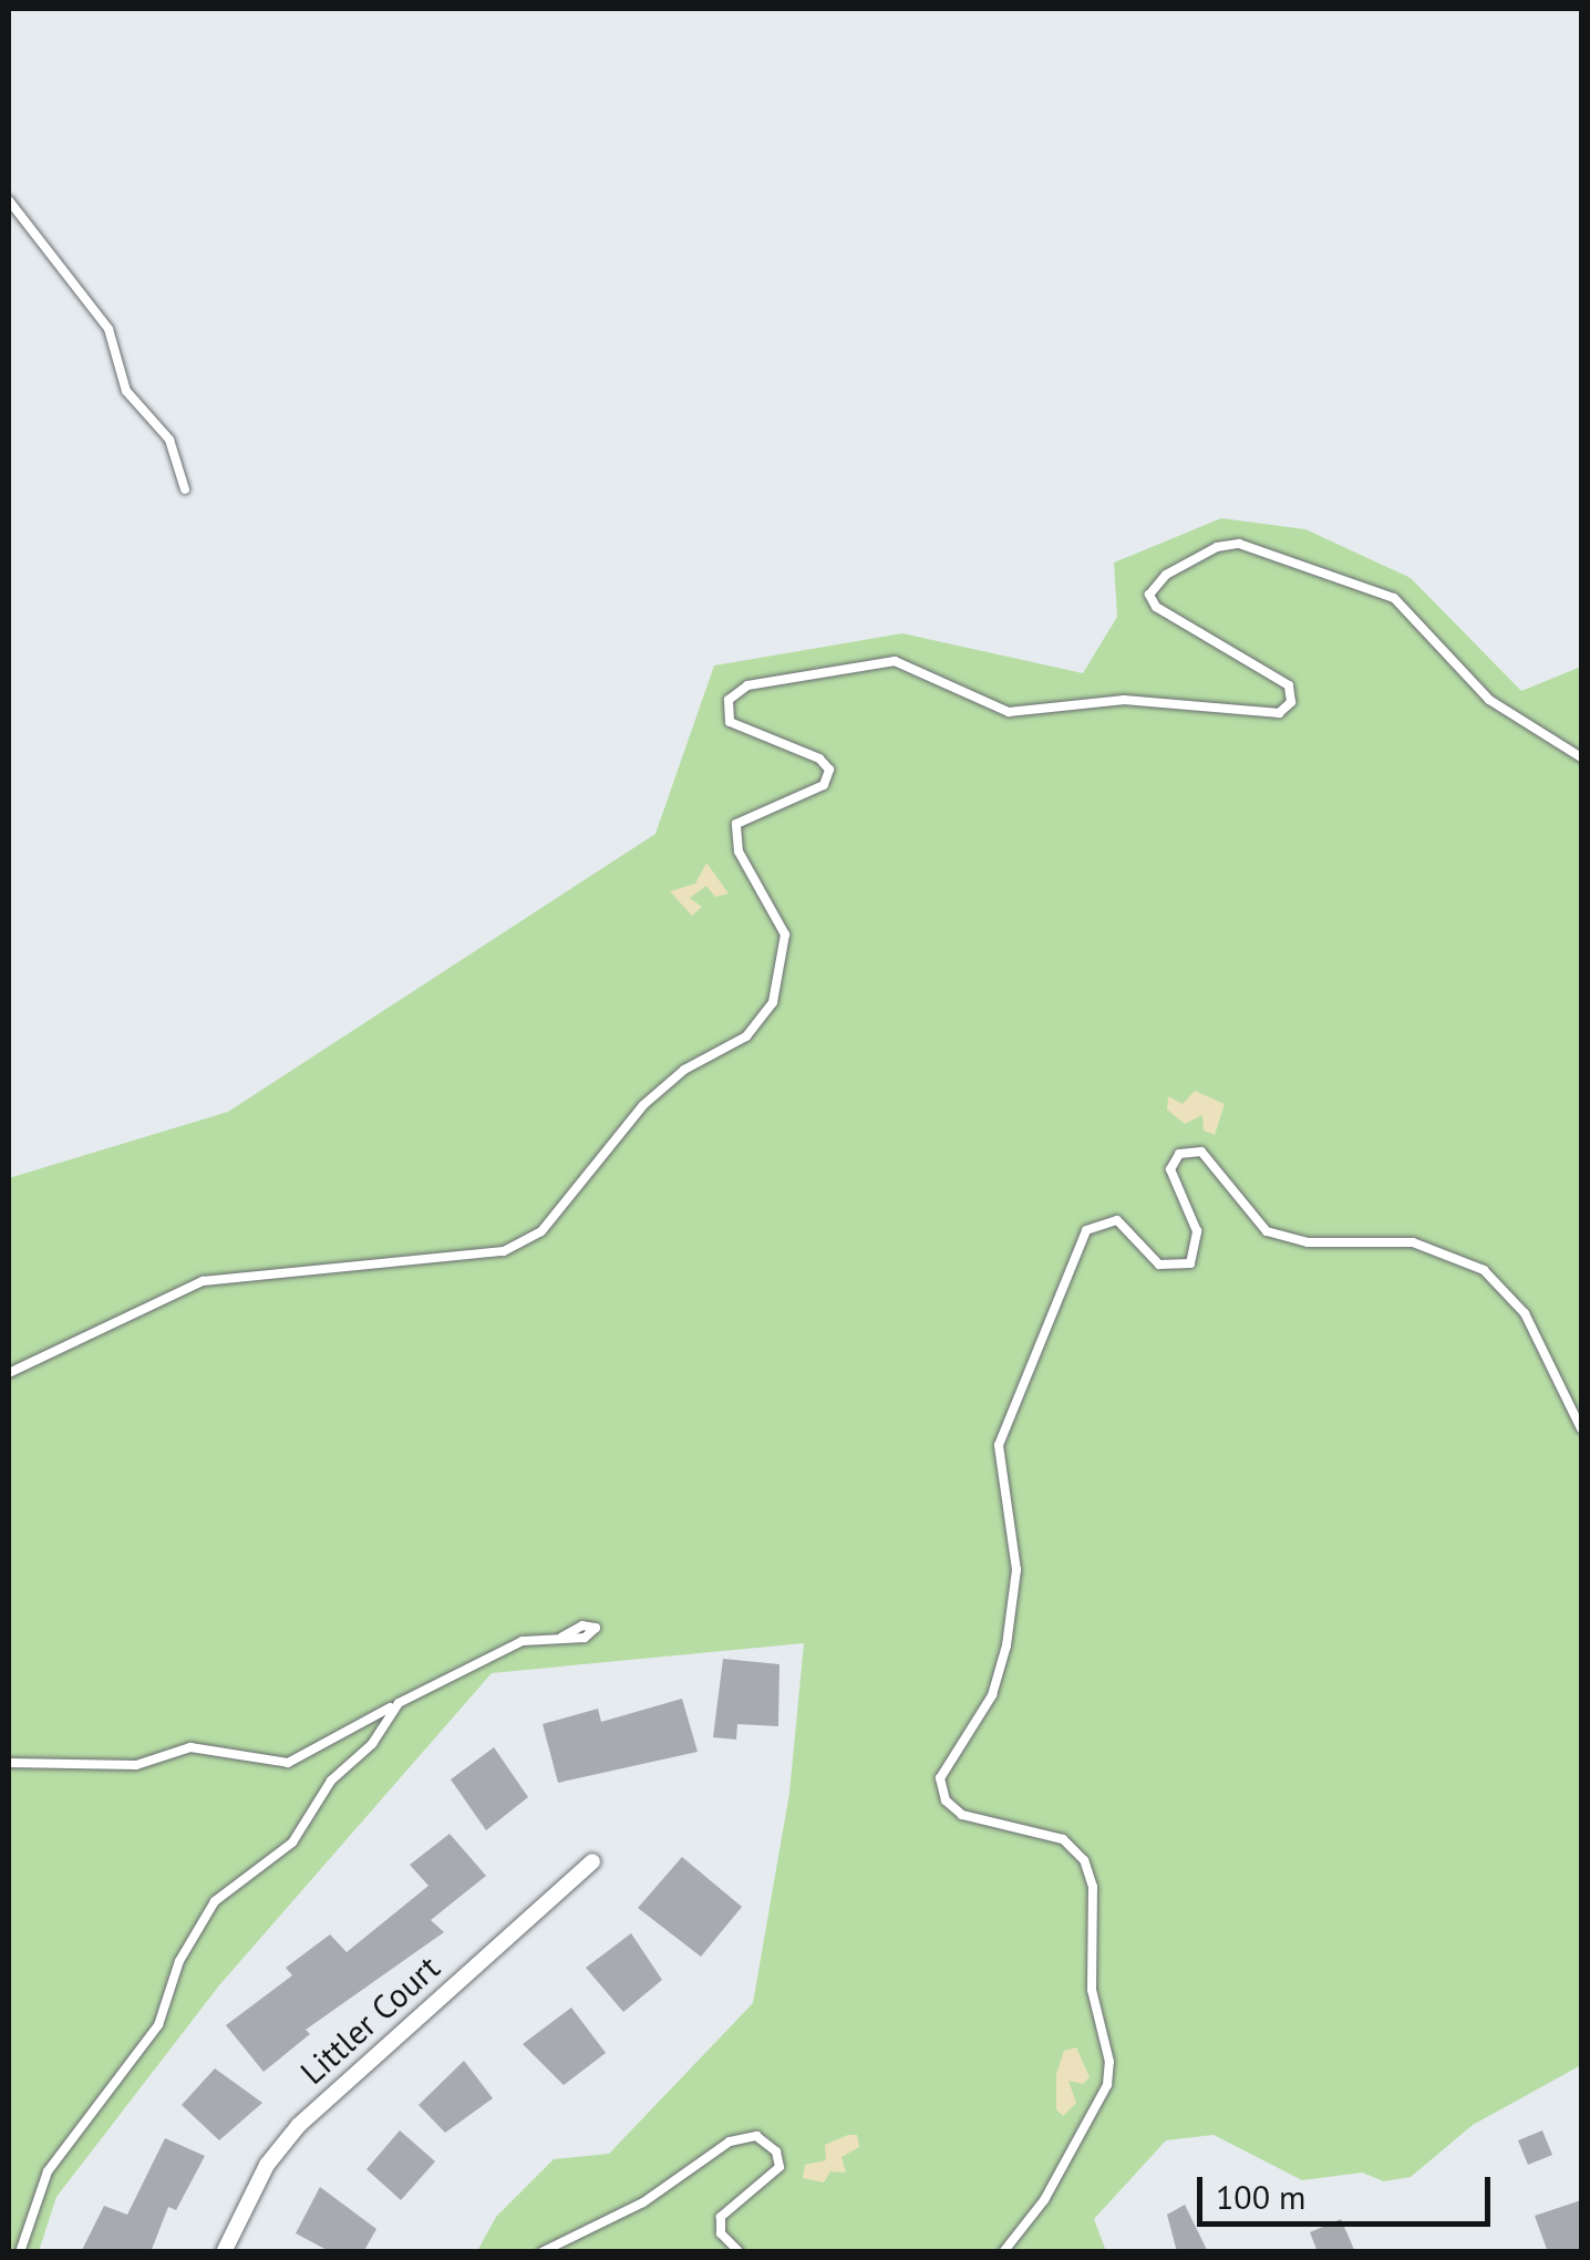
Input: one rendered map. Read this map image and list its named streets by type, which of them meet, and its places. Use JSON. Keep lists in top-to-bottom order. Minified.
{"streets":{"street":["Littler Court"]},"scale_bar":"100 m"}
